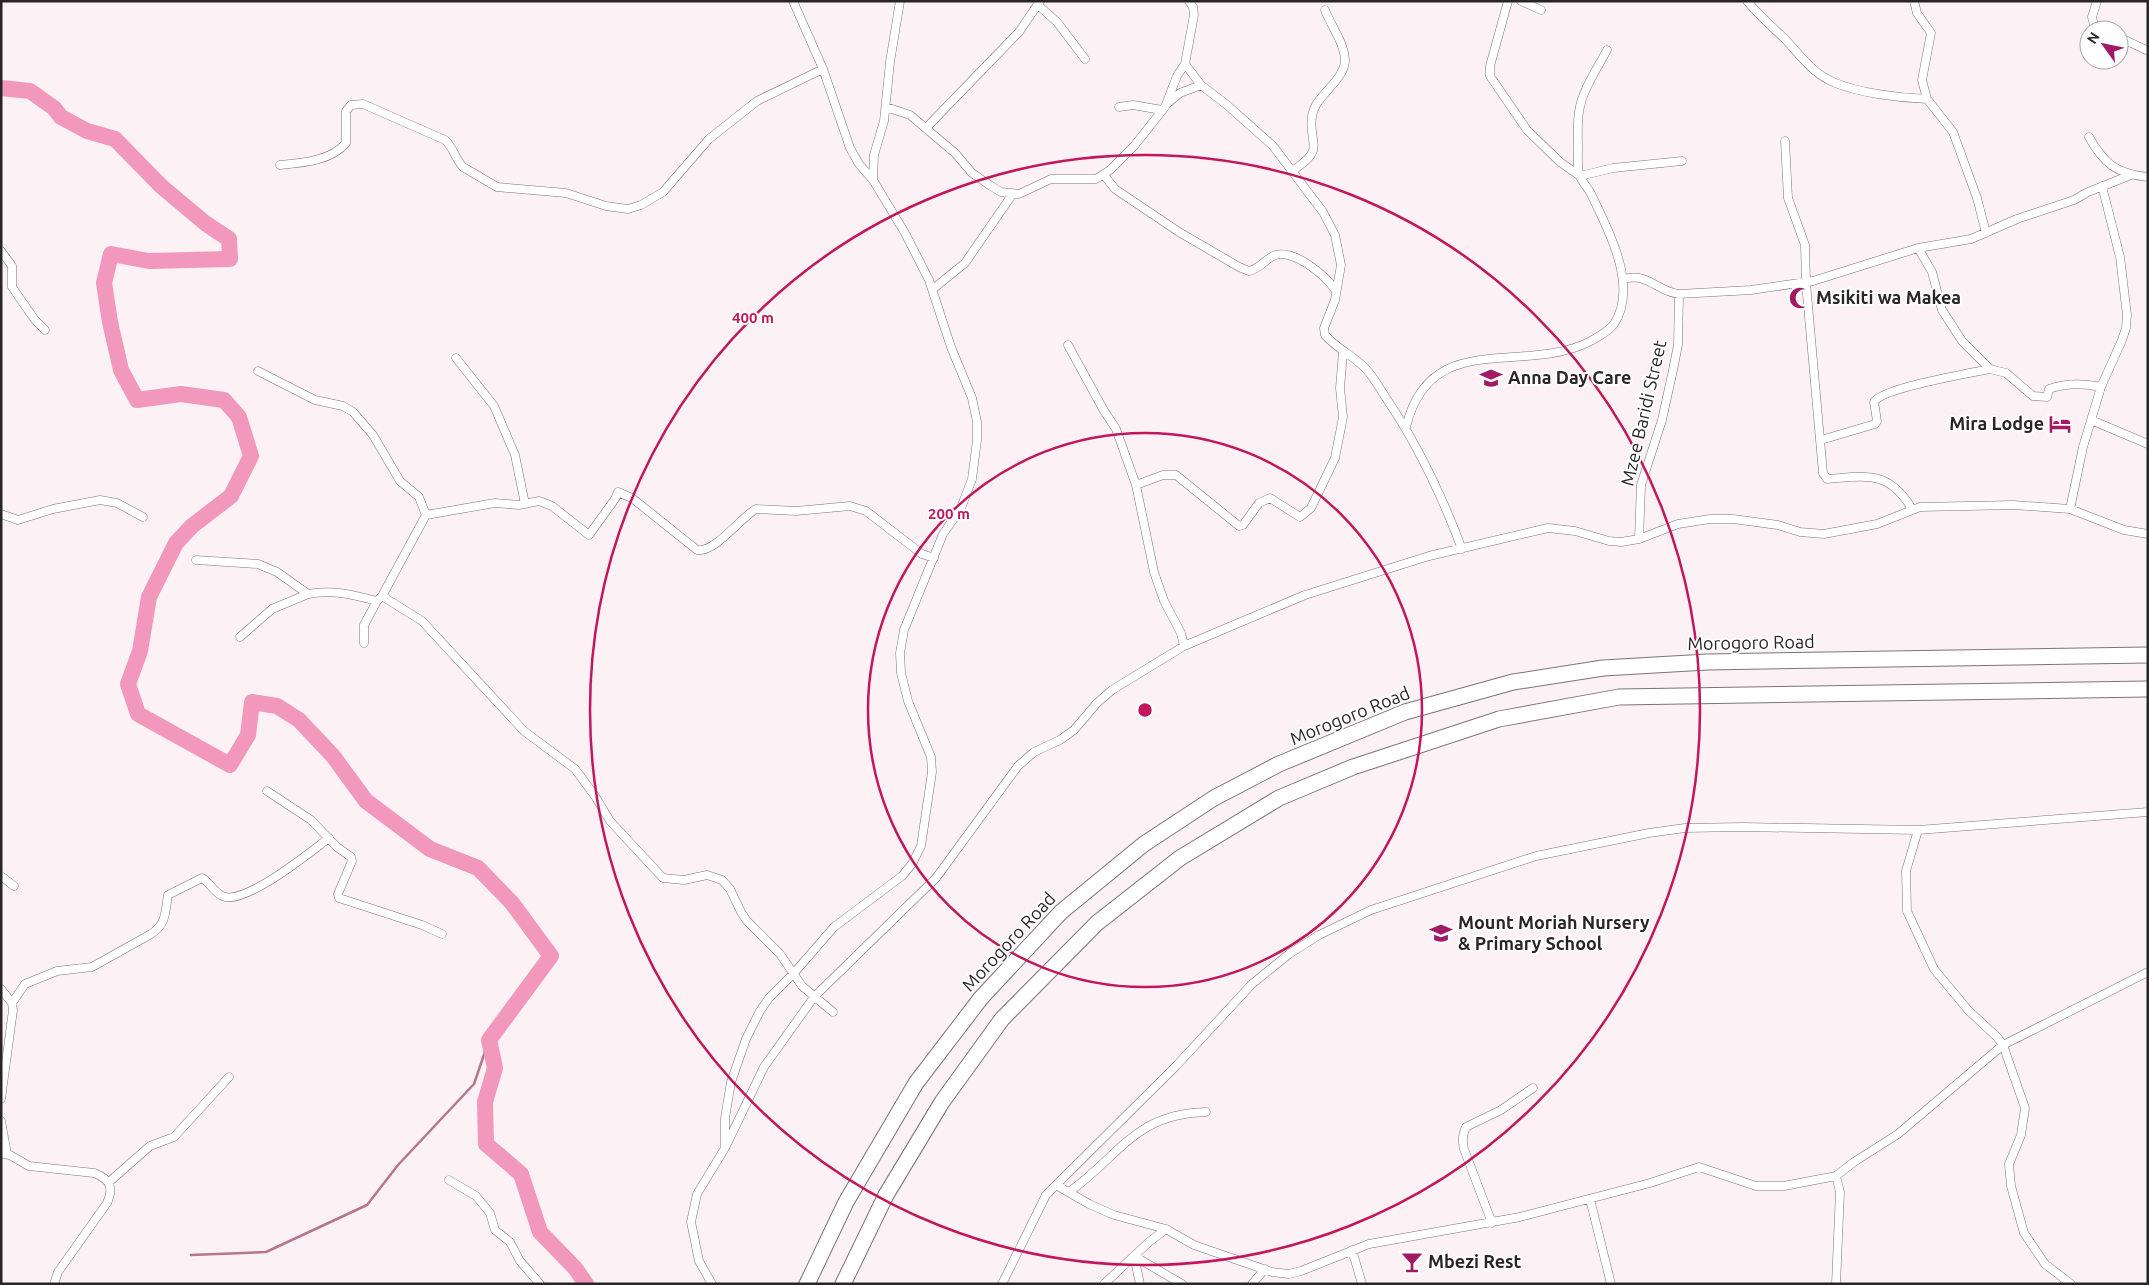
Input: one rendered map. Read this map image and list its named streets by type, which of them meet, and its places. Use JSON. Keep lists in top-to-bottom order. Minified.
{"streets":{"highway":["Morogoro Road"],"street":["Mzee Baridi Street"]},"places":{"mosque":["Msikiti wa Makea"],"school or university":["Anna Day Care","Mount Moriah Nursery & Primary School"],"hotel":["Mira Lodge"],"bar":["Mbezi Rest"]},"north":"top left","rings":["400 m","200 m"]}
